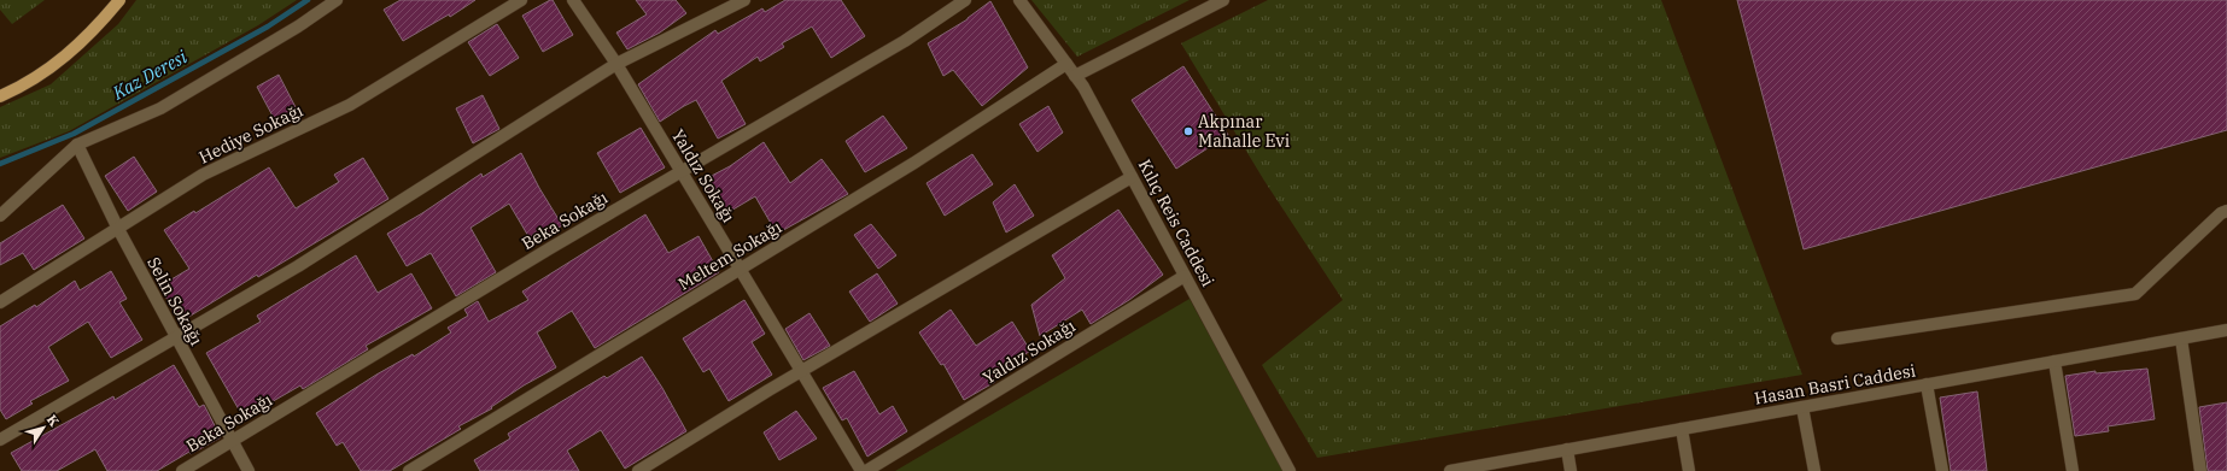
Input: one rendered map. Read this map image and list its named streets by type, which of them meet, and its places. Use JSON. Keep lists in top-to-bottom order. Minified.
{"streets":{"street":["Hediye Sokağı","Yaldız Sokağı","Beka Sokağı","Kılıç Reis Caddesi","Meltem Sokağı","Selin Sokağı","Hasan Basri Caddesi"]},"crossings":[["Hediye Sokağı","Selin Sokağı"],["Yaldız Sokağı","Beka Sokağı"],["Yaldız Sokağı","Kılıç Reis Caddesi"],["Yaldız Sokağı","Meltem Sokağı"],["Beka Sokağı","Selin Sokağı"],["Kılıç Reis Caddesi","Meltem Sokağı"]],"water":["Kaz Deresi"],"places":["Akpınar Mahalle Evi"],"north":"top right"}
